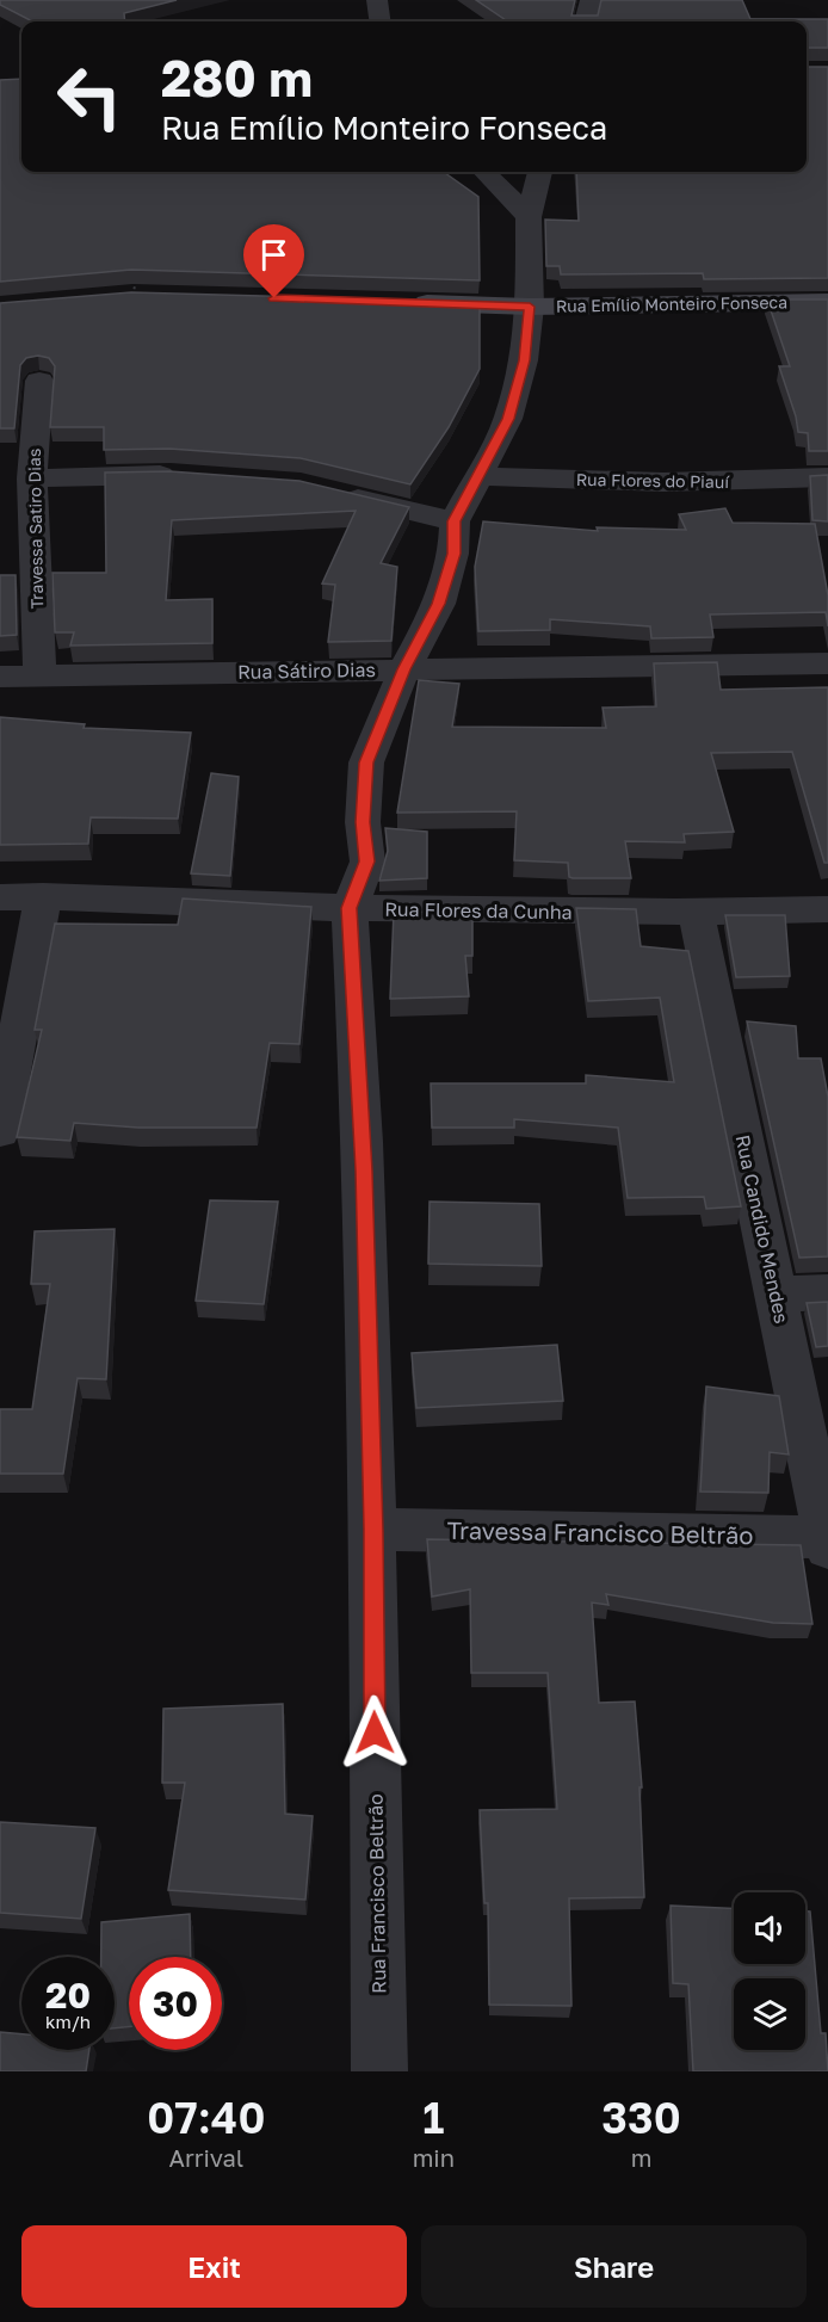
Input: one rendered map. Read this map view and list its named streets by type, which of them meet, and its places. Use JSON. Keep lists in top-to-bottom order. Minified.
{"streets":{"main road":["Rua Emílio Monteiro Fonseca"],"street":["Rua Flores do Piauí","Travessa Satiro Dias","Rua Sátiro Dias","Rua Flores da Cunha","Rua Candido Mendes","Travessa Francisco Beltrão","Rua Francisco Beltrão"]},"crossings":[["Rua Emílio Monteiro Fonseca","Rua Francisco Beltrão"],["Rua Flores do Piauí","Rua Francisco Beltrão"],["Travessa Satiro Dias","Rua Sátiro Dias"],["Rua Sátiro Dias","Rua Francisco Beltrão"],["Rua Flores da Cunha","Rua Candido Mendes"],["Rua Flores da Cunha","Rua Francisco Beltrão"],["Rua Candido Mendes","Travessa Francisco Beltrão"],["Travessa Francisco Beltrão","Rua Francisco Beltrão"]],"page":{"turn":["280 m","Rua Emílio Monteiro Fonseca"],"speed":"20 km/h","limit":"30","eta":["07:40","Arrival","1","min","330","m"],"buttons":["Exit","Share"]}}
